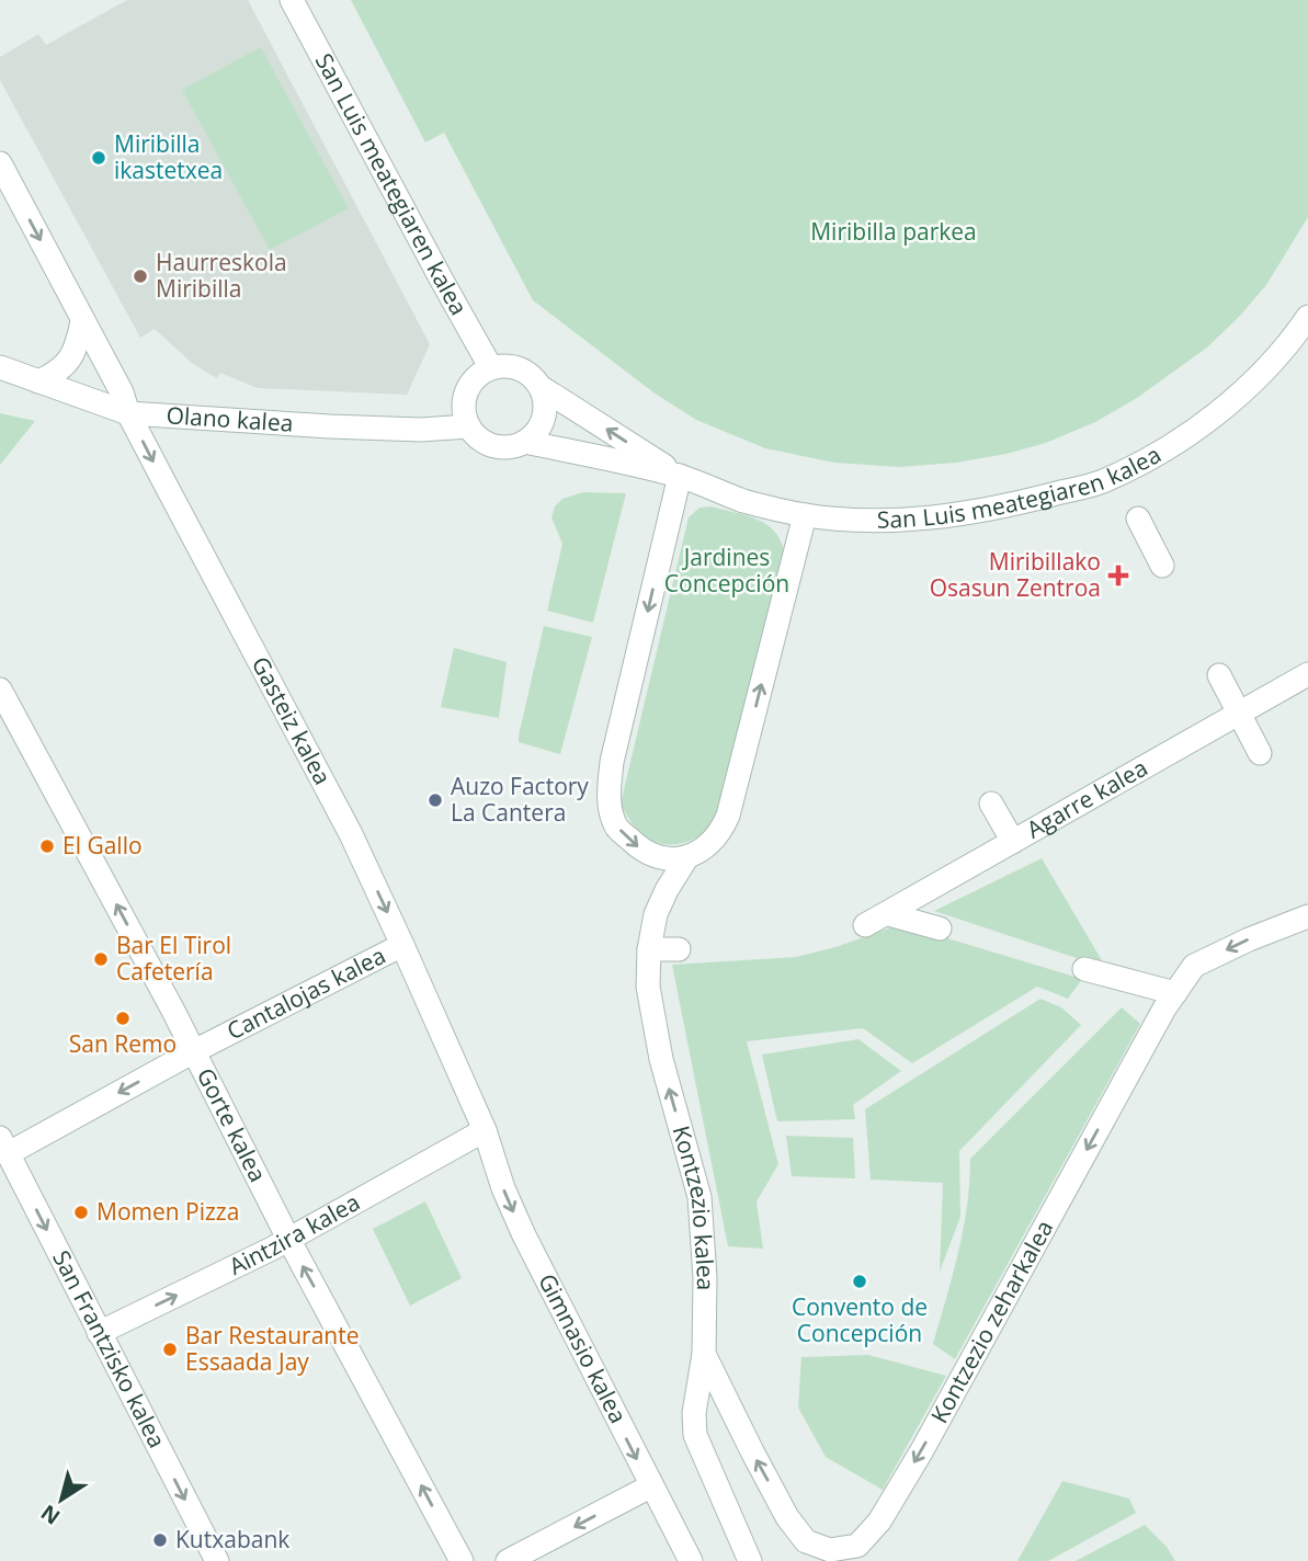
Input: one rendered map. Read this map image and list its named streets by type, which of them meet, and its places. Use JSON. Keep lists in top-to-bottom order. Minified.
{"streets":{"street":["San Luis meategiaren kalea","Olano kalea","Gasteiz kalea","Agarre kalea","Cantalojas kalea","Gorte kalea","Kontzezio kalea","Aintzira kalea","Kontzezio zeharkalea","Gimnasio kalea","San Frantzisko kalea"]},"crossings":[["San Luis meategiaren kalea","Olano kalea"],["San Luis meategiaren kalea","Kontzezio kalea"],["Olano kalea","Gasteiz kalea"],["Gasteiz kalea","Cantalojas kalea"],["Gasteiz kalea","Aintzira kalea"],["Gasteiz kalea","Gimnasio kalea"],["Cantalojas kalea","Gorte kalea"],["Cantalojas kalea","San Frantzisko kalea"],["Gorte kalea","Aintzira kalea"],["Kontzezio kalea","Kontzezio zeharkalea"],["Aintzira kalea","Gimnasio kalea"],["Aintzira kalea","San Frantzisko kalea"]],"one_way":["Gasteiz kalea","Cantalojas kalea","Gorte kalea","Kontzezio kalea","Aintzira kalea","Gimnasio kalea","San Frantzisko kalea"],"parks":["Miribilla parkea","Jardines Concepción"],"places":{"other":["Miribilla ikastetxea","Haurreskola Miribilla","Auzo Factory La Cantera","El Gallo","Bar El Tirol Cafetería","San Remo","Momen Pizza","Convento de Concepción","Bar Restaurante Essaada Jay","Kutxabank"],"health":["Miribillako Osasun Zentroa"]},"north":"bottom left"}
